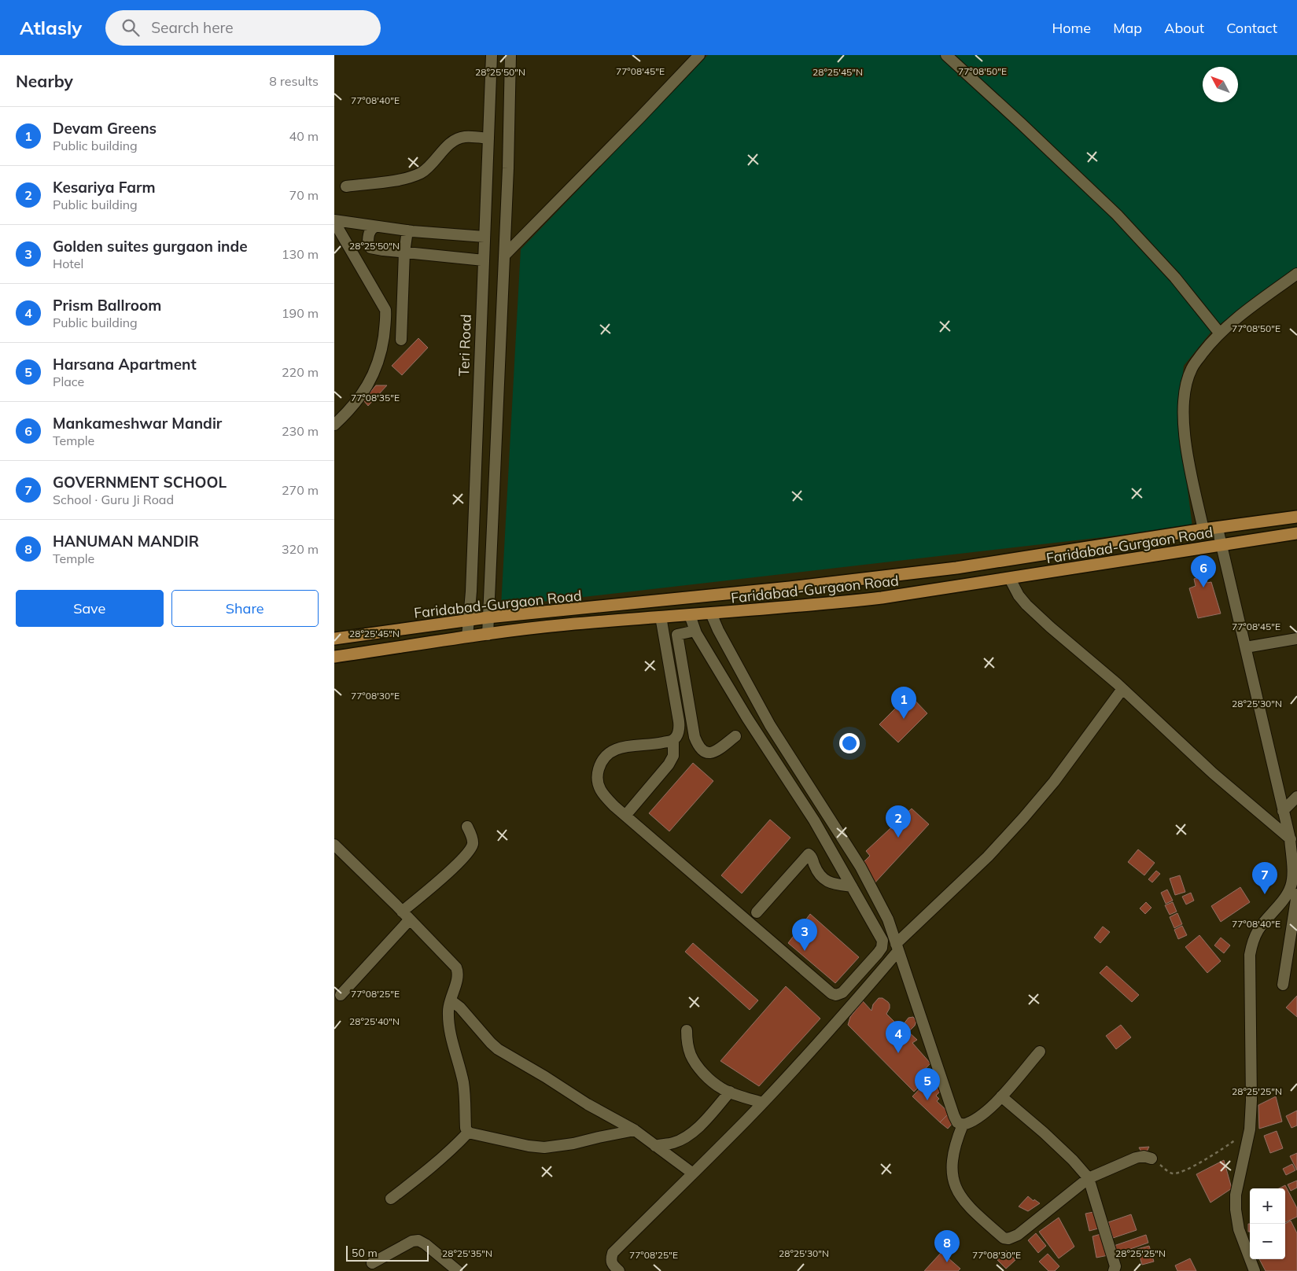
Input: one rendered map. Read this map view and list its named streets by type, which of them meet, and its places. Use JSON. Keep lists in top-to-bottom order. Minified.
{"streets":{"main road":["Faridabad-Gurgaon Road"],"street":["Teri Road"]},"crossings":[["Teri Road","Faridabad-Gurgaon Road"]],"scale_bar":"50 m","north":"top left","page":{"header":"Atlasly","search":"Search here","nav":["Home","Map","About","Contact"],"heading":["Nearby","8 results"],"list":[{"mark":"1","name":"Devam Greens","note":"Public building","value":"40 m"},{"mark":"2","name":"Kesariya Farm","note":"Public building","value":"70 m"},{"mark":"3","name":"Golden suites gurgaon inde","note":"Hotel","value":"130 m"},{"mark":"4","name":"Prism Ballroom","note":"Public building","value":"190 m"},{"mark":"5","name":"Harsana Apartment","note":"Place","value":"220 m"},{"mark":"6","name":"Mankameshwar Mandir","note":"Temple","value":"230 m"},{"mark":"7","name":"GOVERNMENT SCHOOL","note":"School · Guru Ji Road","value":"270 m"},{"mark":"8","name":"HANUMAN MANDIR","note":"Temple","value":"320 m"}],"pins":["6","1","2","7","3","4","5","8"],"buttons":["Save","Share"],"map_buttons":["+","−"],"scale":"50 m"},"coordinates":["77°08'45\"E","77°08'50\"E","28°25'50\"N","28°25'45\"N","77°08'40\"E","77°08'35\"E","77°08'30\"E","28°25'30\"N","77°08'25\"E","28°25'40\"N","28°25'25\"N","28°25'35\"N"]}
